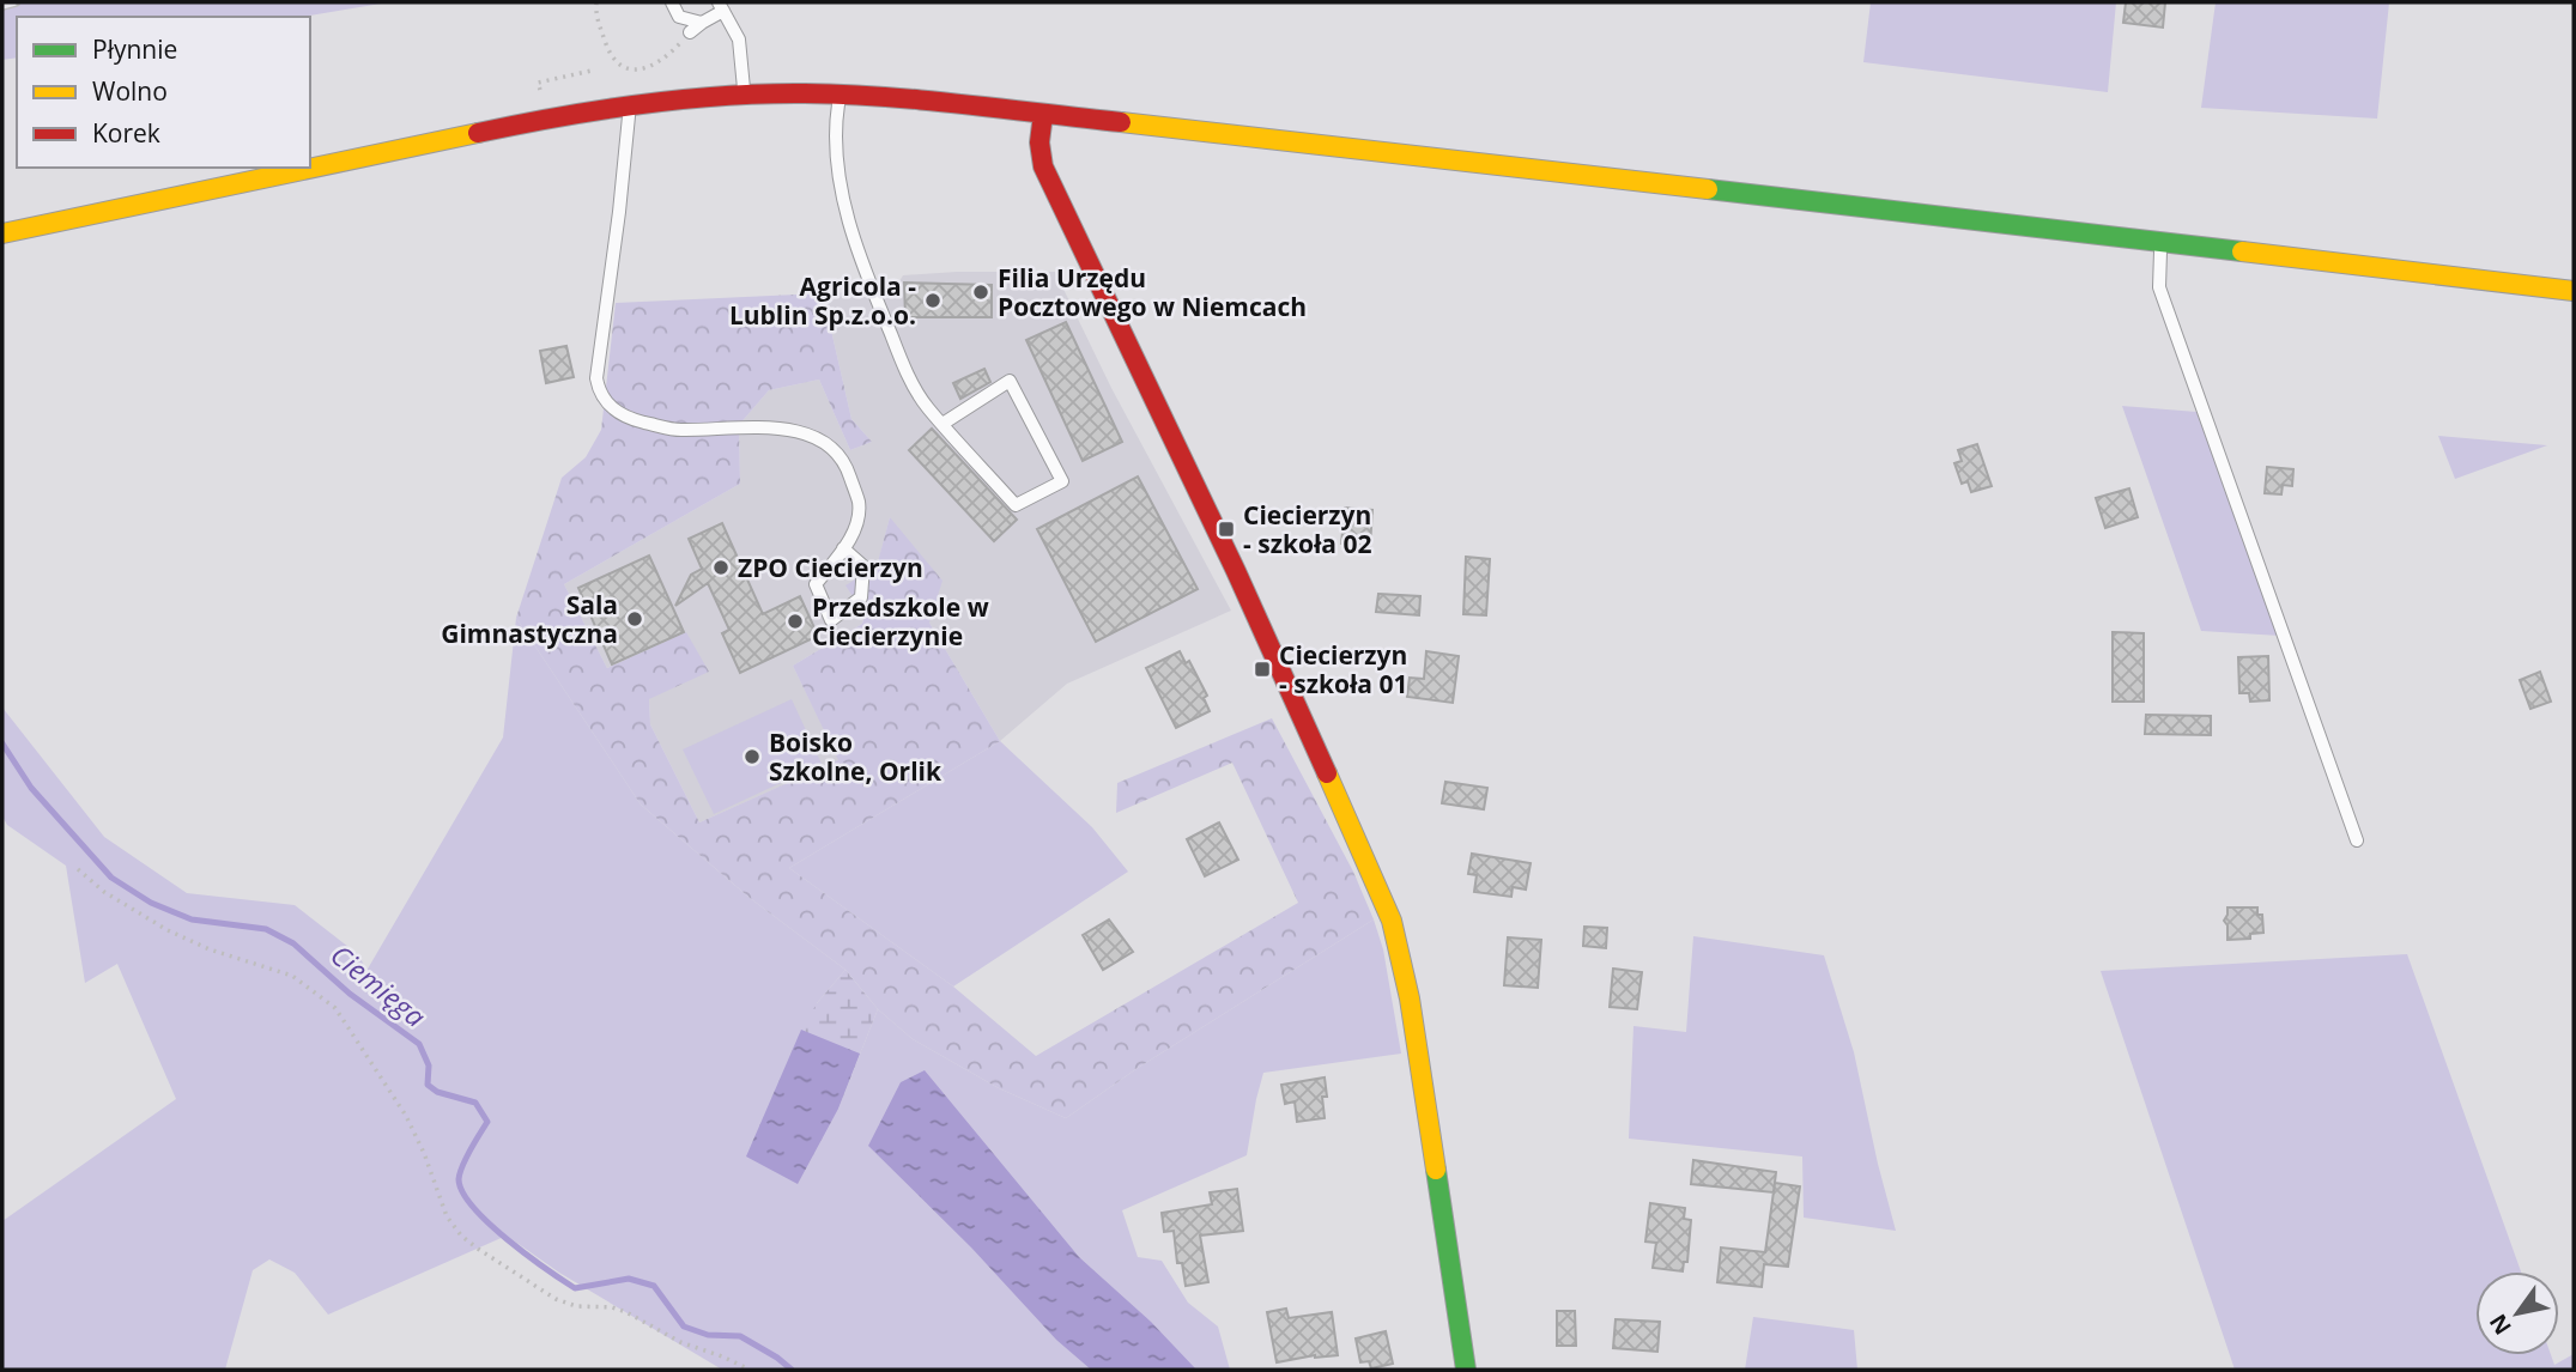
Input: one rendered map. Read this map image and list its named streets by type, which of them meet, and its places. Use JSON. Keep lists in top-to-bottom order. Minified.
{"water":["Ciemięga"],"places":{"other":["Filia Urzędu Pocztowego w Niemcach","Agricola - Lublin Sp.z.o.o.","ZPO Ciecierzyn","Sala Gimnastyczna","Przedszkole w Ciecierzynie","Boisko Szkolne, Orlik"],"transit":["Ciecierzyn - szkoła 02","Ciecierzyn - szkoła 01"]},"legend":["Płynnie","Wolno","Korek"],"north":"bottom left"}
